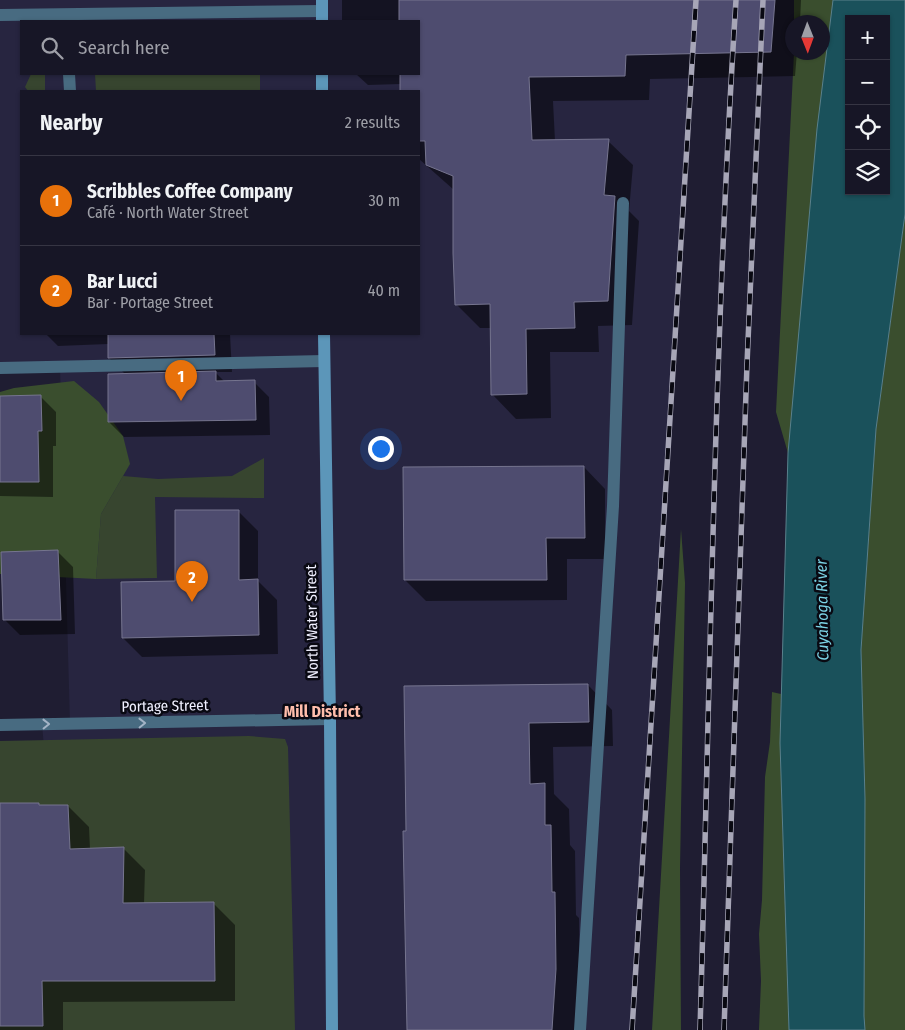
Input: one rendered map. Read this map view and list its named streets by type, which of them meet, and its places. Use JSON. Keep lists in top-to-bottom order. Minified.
{"streets":{"main road":["North Water Street"],"street":["Portage Street"]},"crossings":[["North Water Street","Portage Street"]],"one_way":["Portage Street"],"districts":["Mill District"],"water":["Cuyahoga River"],"north":"bottom","page":{"map_buttons":["+","−"],"search":"Search here","heading":["Nearby","2 results"],"list":[{"mark":"1","name":"Scribbles Coffee Company","note":"Café · North Water Street","value":"30 m"},{"mark":"2","name":"Bar Lucci","note":"Bar · Portage Street","value":"40 m"}],"pins":["1","2"]}}
